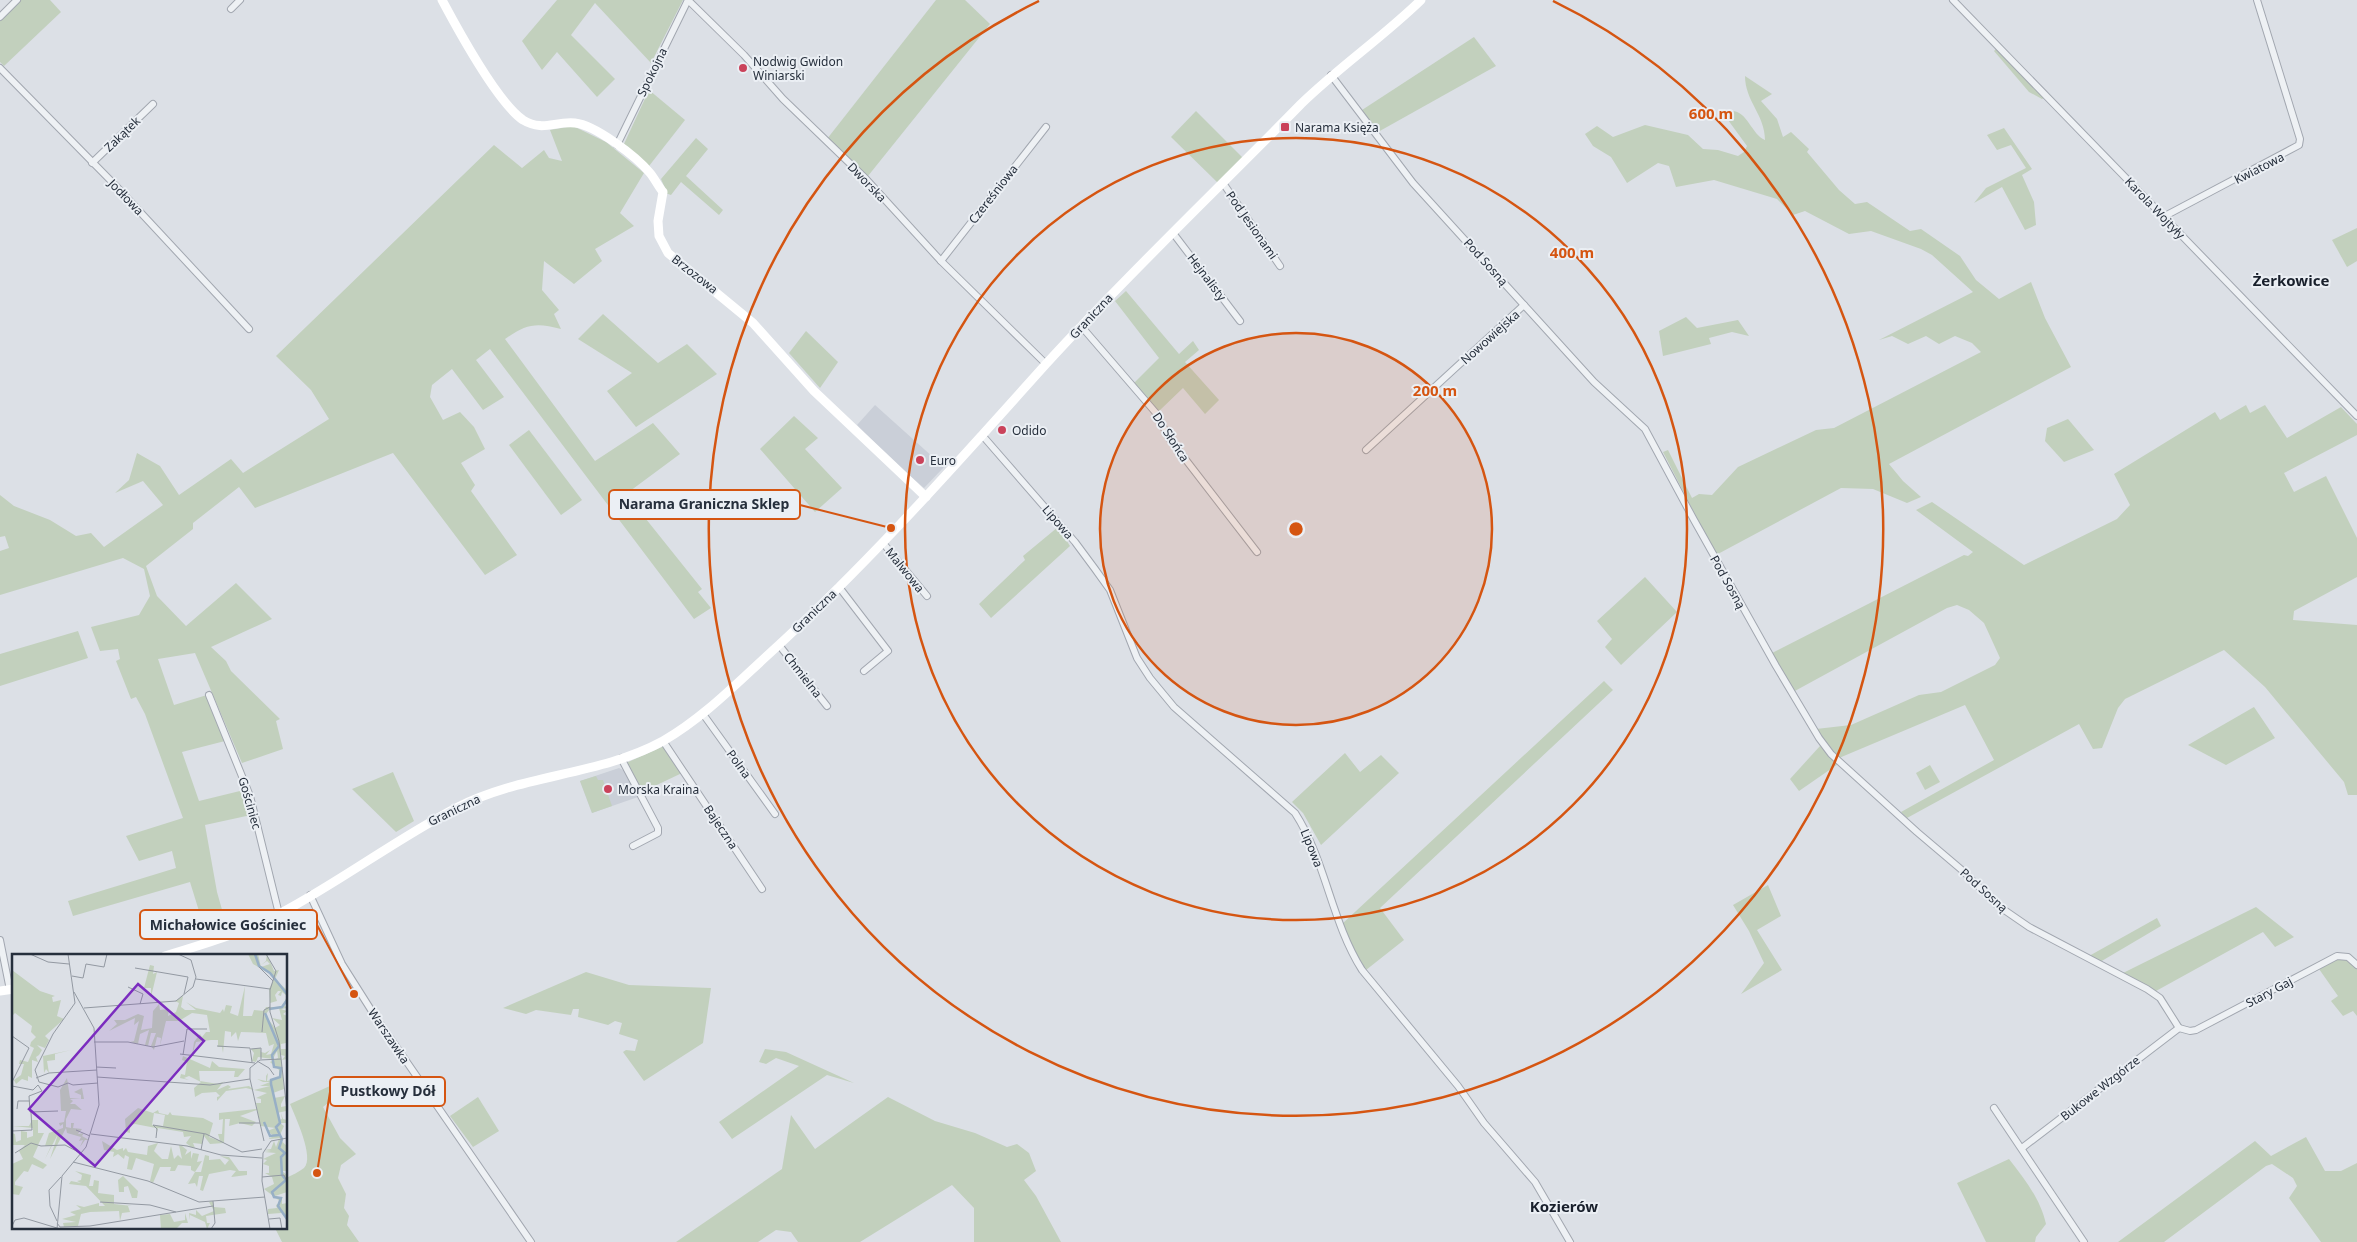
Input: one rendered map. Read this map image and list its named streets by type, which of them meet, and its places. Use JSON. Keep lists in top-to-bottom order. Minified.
{"streets":{"street":["Spokojna","Zakątek","Kwiatowa","Dworska","Czereśniowa","Jodłowa","Karola Wojtyły","Pod Jesionami","Pod Sosną","Brzozowa","Hejnalisty","Graniczna","Nowowiejska","Do Słońca","Lipowa","Malwowa","Chmielna","Polna","Gościniec","Bajeczna","Stary Gaj","Warszawka","Bukowe Wzgórze"]},"crossings":[["Spokojna","Dworska"],["Spokojna","Brzozowa"],["Zakątek","Jodłowa"],["Kwiatowa","Karola Wojtyły"],["Dworska","Czereśniowa"],["Dworska","Graniczna"],["Pod Jesionami","Graniczna"],["Pod Sosną","Graniczna"],["Pod Sosną","Nowowiejska"],["Pod Sosną","Stary Gaj"],["Pod Sosną","Bukowe Wzgórze"],["Brzozowa","Graniczna"],["Hejnalisty","Graniczna"],["Graniczna","Do Słońca"],["Graniczna","Lipowa"],["Graniczna","Malwowa"],["Graniczna","Chmielna"],["Graniczna","Polna"],["Graniczna","Gościniec"],["Graniczna","Bajeczna"],["Graniczna","Warszawka"],["Stary Gaj","Bukowe Wzgórze"]],"districts":["Żerkowice","Kozierów"],"places":{"other":["Nodwig Gwidon Winiarski","Odido","Euro","Narama Graniczna Sklep","Morska Kraina","Michałowice Gościniec","Pustkowy Dół"],"transit":["Narama Księża"]},"rings":["600 m","400 m","200 m"]}
